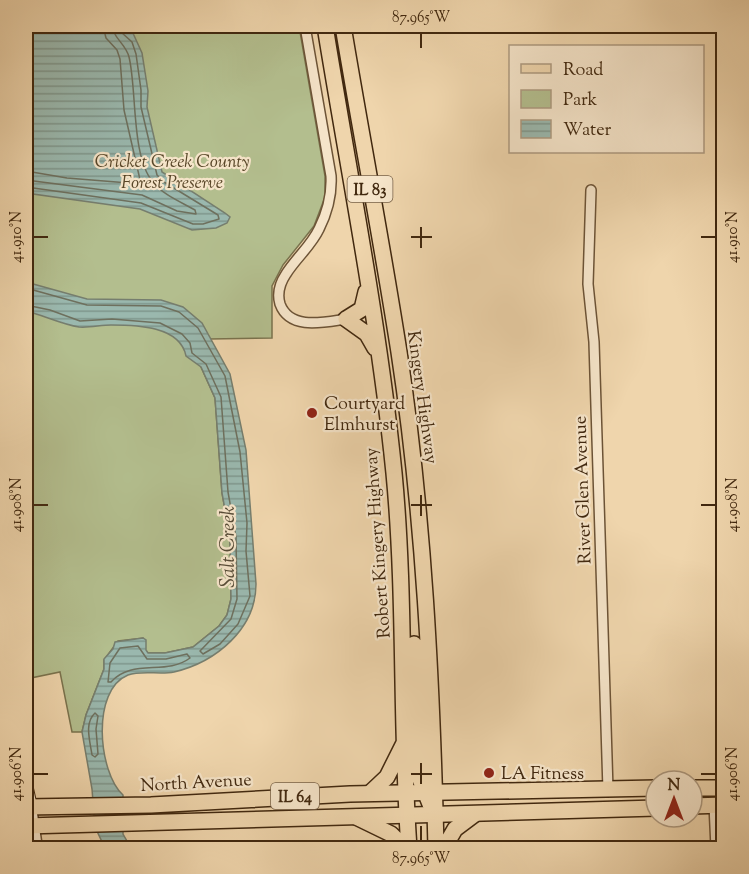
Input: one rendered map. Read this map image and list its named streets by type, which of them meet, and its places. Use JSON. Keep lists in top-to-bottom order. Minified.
{"streets":{"main road":["IL 83","Kingery Highway","Robert Kingery Highway","North Avenue","IL 64"],"street":["River Glen Avenue"]},"crossings":[["IL 83","Robert Kingery Highway"],["IL 83","North Avenue"],["IL 83","IL 64"],["Kingery Highway","North Avenue"],["Kingery Highway","IL 64"],["River Glen Avenue","North Avenue"]],"water":["Salt Creek"],"parks":["Cricket Creek County Forest Preserve"],"places":["Courtyard Elmhurst","LA Fitness"],"legend":["Road","Park","Water"],"north":"top","coordinates":["87.965°W","41.910°N","41.908°N","41.906°N"]}
